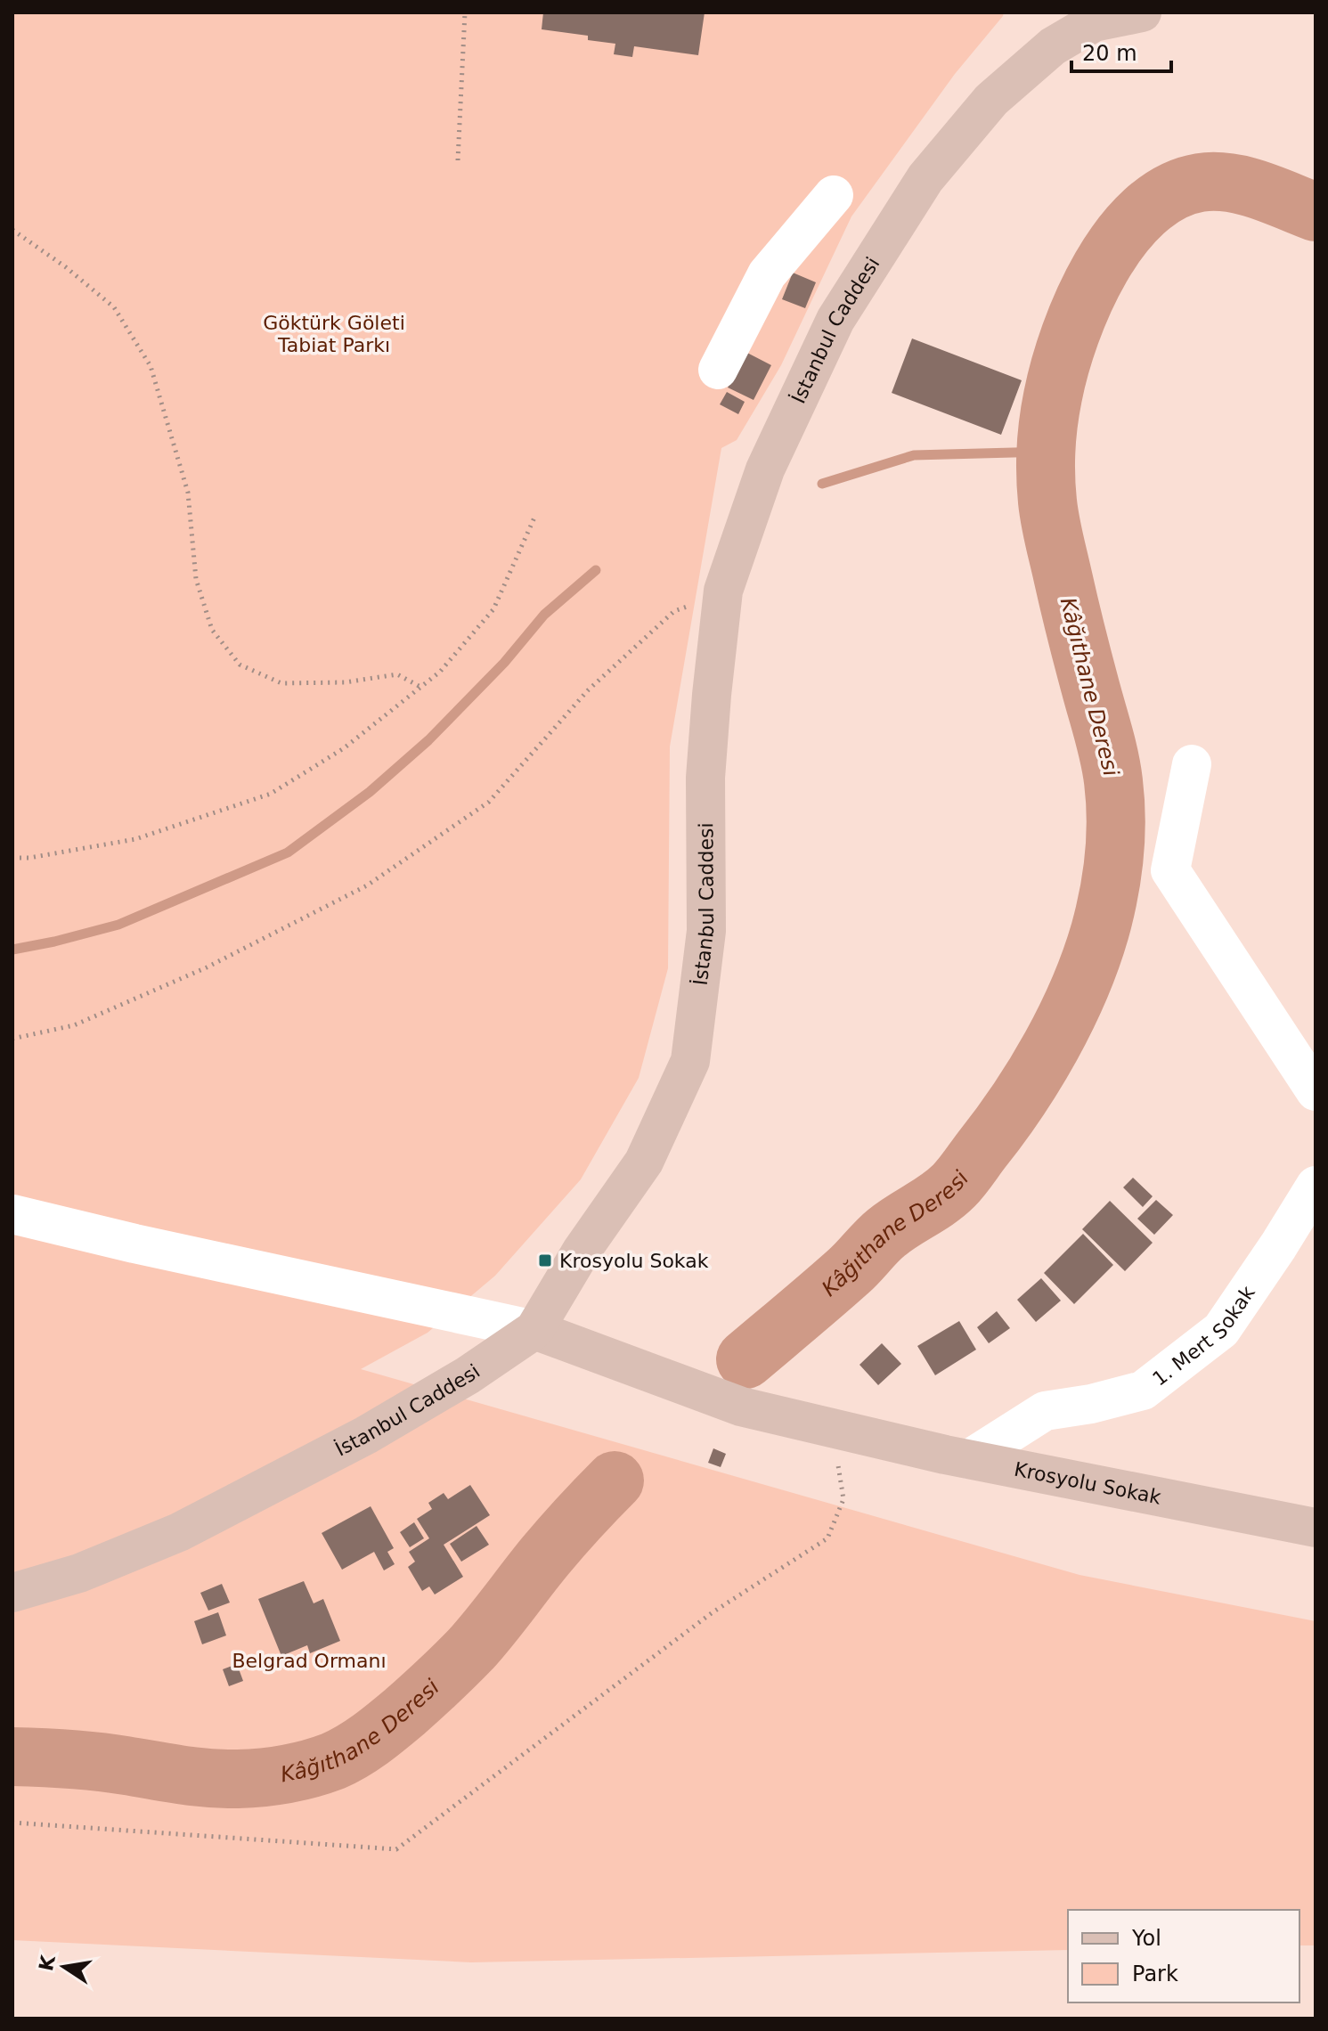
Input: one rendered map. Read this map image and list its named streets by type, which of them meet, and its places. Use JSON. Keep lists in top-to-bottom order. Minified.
{"streets":{"main road":["İstanbul Caddesi","Krosyolu Sokak"],"street":["1. Mert Sokak"]},"crossings":[["İstanbul Caddesi","Krosyolu Sokak"],["1. Mert Sokak","Krosyolu Sokak"]],"water":["Kâğıthane Deresi"],"parks":["Göktürk Göleti Tabiat Parkı","Belgrad Ormanı"],"places":{"transit":["Krosyolu Sokak"]},"legend":["Yol","Park"],"scale_bar":"20 m","north":"left"}
